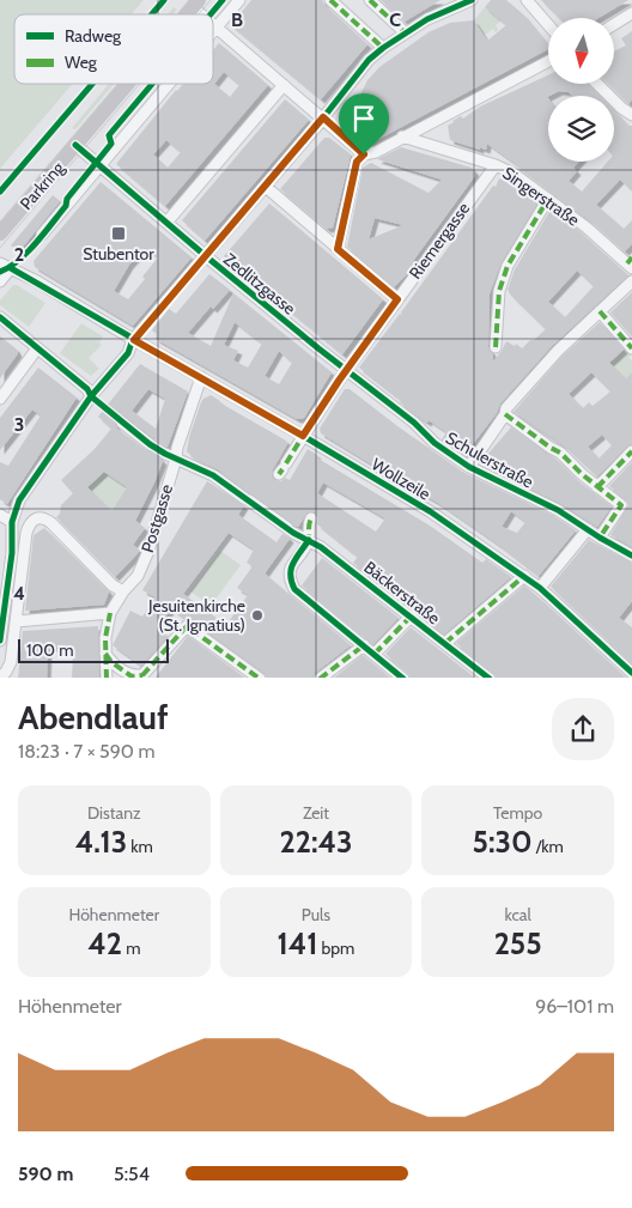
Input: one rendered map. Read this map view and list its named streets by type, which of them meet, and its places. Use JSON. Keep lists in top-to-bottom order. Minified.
{"streets":{"main road":["Parkring"],"street":["Singerstraße","Riemergasse","Zedlitzgasse","Schulerstraße","Wollzeile","Postgasse","Bäckerstraße"]},"crossings":[["Parkring","Zedlitzgasse"],["Singerstraße","Riemergasse"],["Riemergasse","Zedlitzgasse"],["Riemergasse","Schulerstraße"],["Riemergasse","Wollzeile"],["Zedlitzgasse","Schulerstraße"],["Wollzeile","Postgasse"],["Postgasse","Bäckerstraße"]],"places":{"transit":["Stubentor"],"other":["Jesuitenkirche (St. Ignatius)"]},"legend":["Radweg","Weg"],"scale_bar":"100 m","north":"bottom","page":{"scale":"100 m","heading":["Abendlauf","18:23 · 7 × 590 m"],"stats":[["Distanz","4.13 km"],["Zeit","22:43"],["Tempo","5:30 /km"],["Höhenmeter","42 m"],["Puls","141 bpm"],["kcal","255"]],"chart":["Höhenmeter","96–101 m"],"list":[{"name":"590 m","note":"5:54"}]},"grid":{"columns":["B","C"],"rows":["2","3","4"]}}
